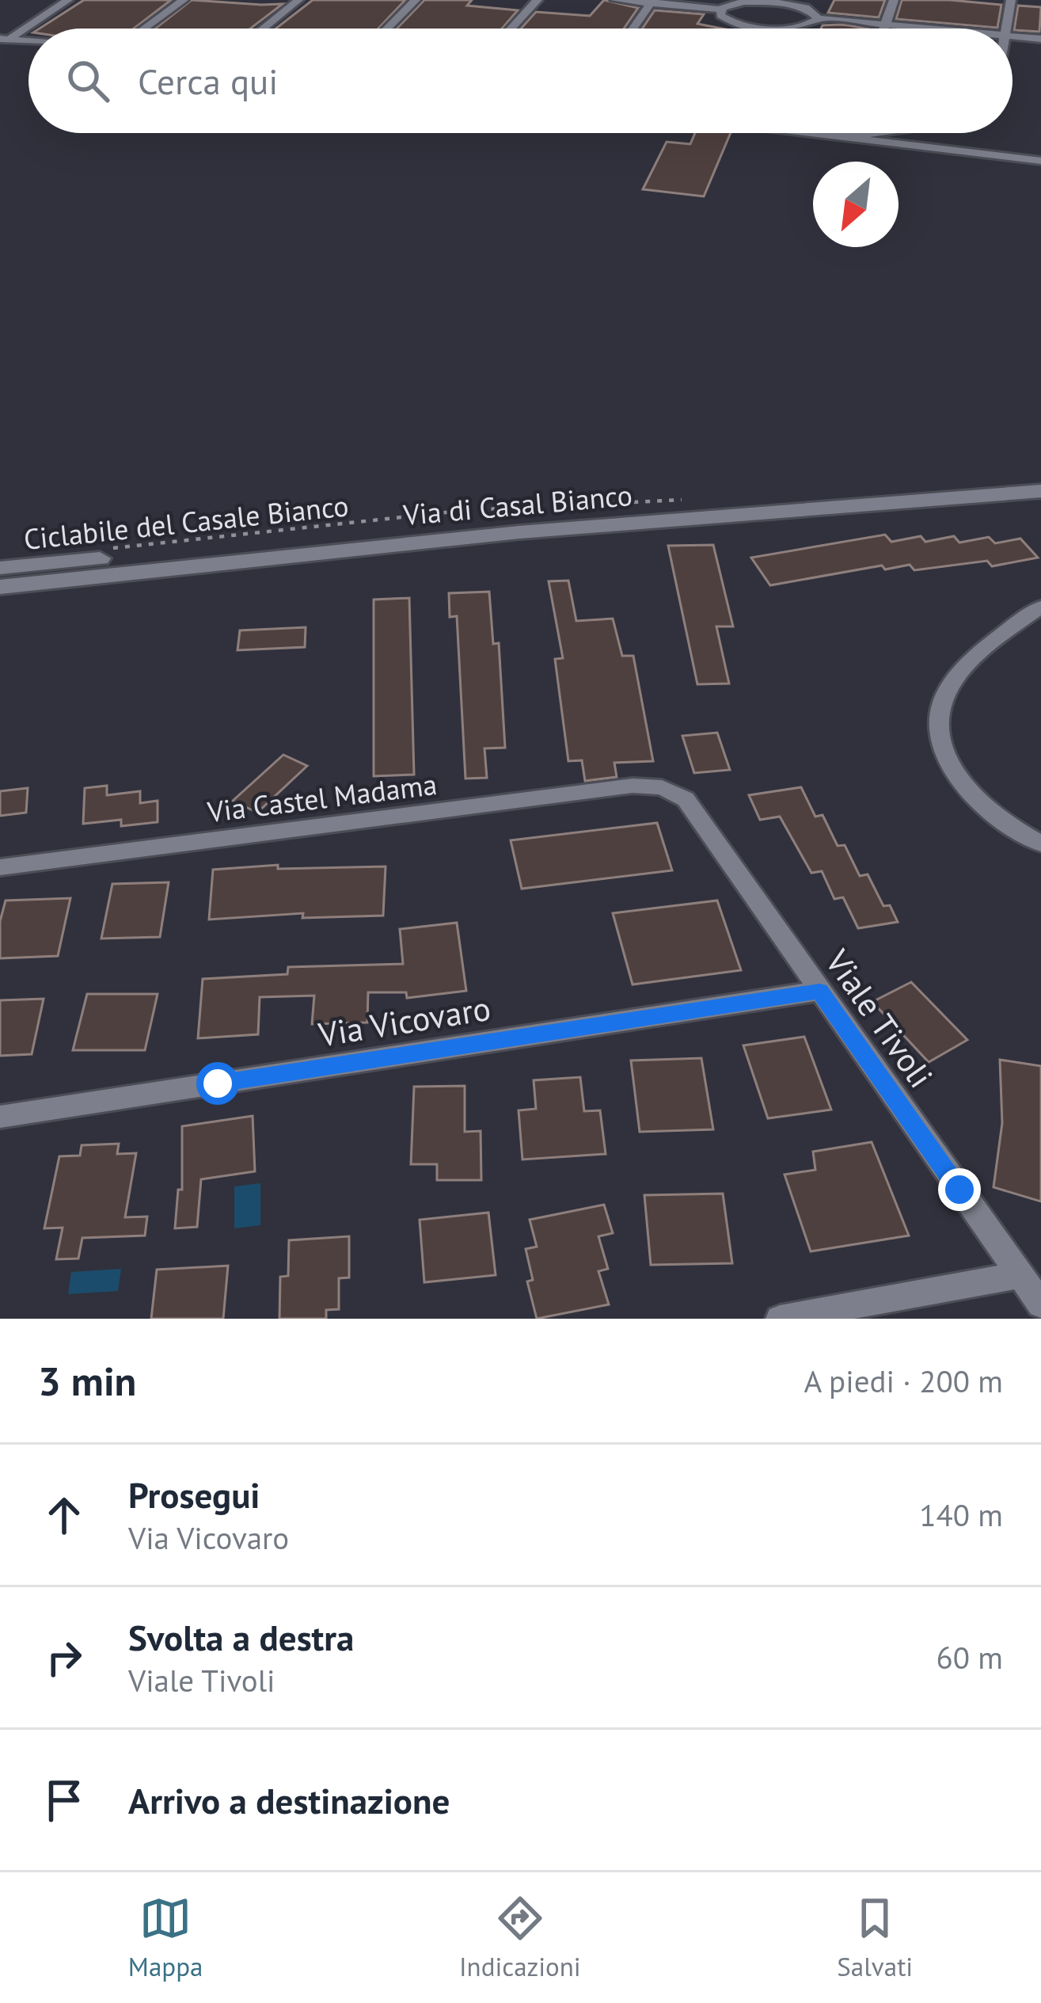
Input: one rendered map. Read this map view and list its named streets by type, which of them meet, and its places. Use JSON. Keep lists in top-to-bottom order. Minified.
{"streets":{"main road":["Via di Casal Bianco"],"street":["Via Castel Madama","Viale Tivoli","Via Vicovaro"],"path":["Ciclabile del Casale Bianco"]},"crossings":[["Via di Casal Bianco","Ciclabile del Casale Bianco"],["Via Castel Madama","Viale Tivoli"],["Viale Tivoli","Via Vicovaro"]],"north":"bottom left","page":{"search":"Cerca qui","heading":["3 min","A piedi · 200 m"],"list":[["Prosegui","Via Vicovaro","140 m"],["Svolta a destra","Viale Tivoli","60 m"],"Arrivo a destinazione"],"nav":["Mappa","Indicazioni","Salvati"]}}
